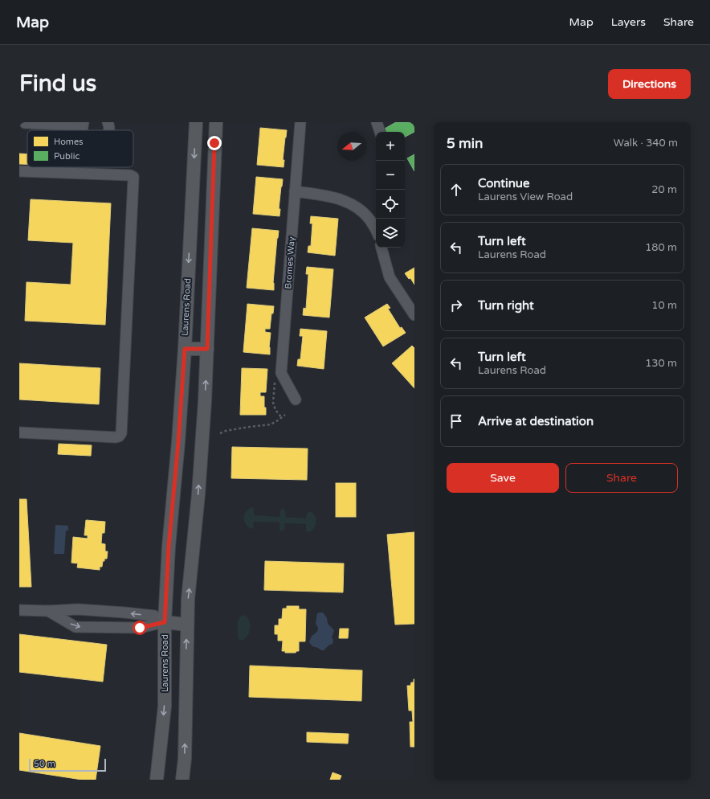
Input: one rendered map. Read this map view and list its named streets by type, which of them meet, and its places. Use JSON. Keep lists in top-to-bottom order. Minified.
{"streets":{"main road":["Laurens Road"],"street":["Bromes Way"]},"legend":["Homes","Public"],"scale_bar":"50 m","north":"left","page":{"header":"Map","nav":["Map","Layers","Share"],"buttons":["Directions",["Save","Share"]],"title":"Find us","heading":["5 min","Walk · 340 m"],"map_buttons":["+","−"],"list":[["Continue","Laurens View Road","20 m"],["Turn left","Laurens Road","180 m"],["Turn right","10 m"],["Turn left","Laurens Road","130 m"],"Arrive at destination"],"scale":"50 m"}}
